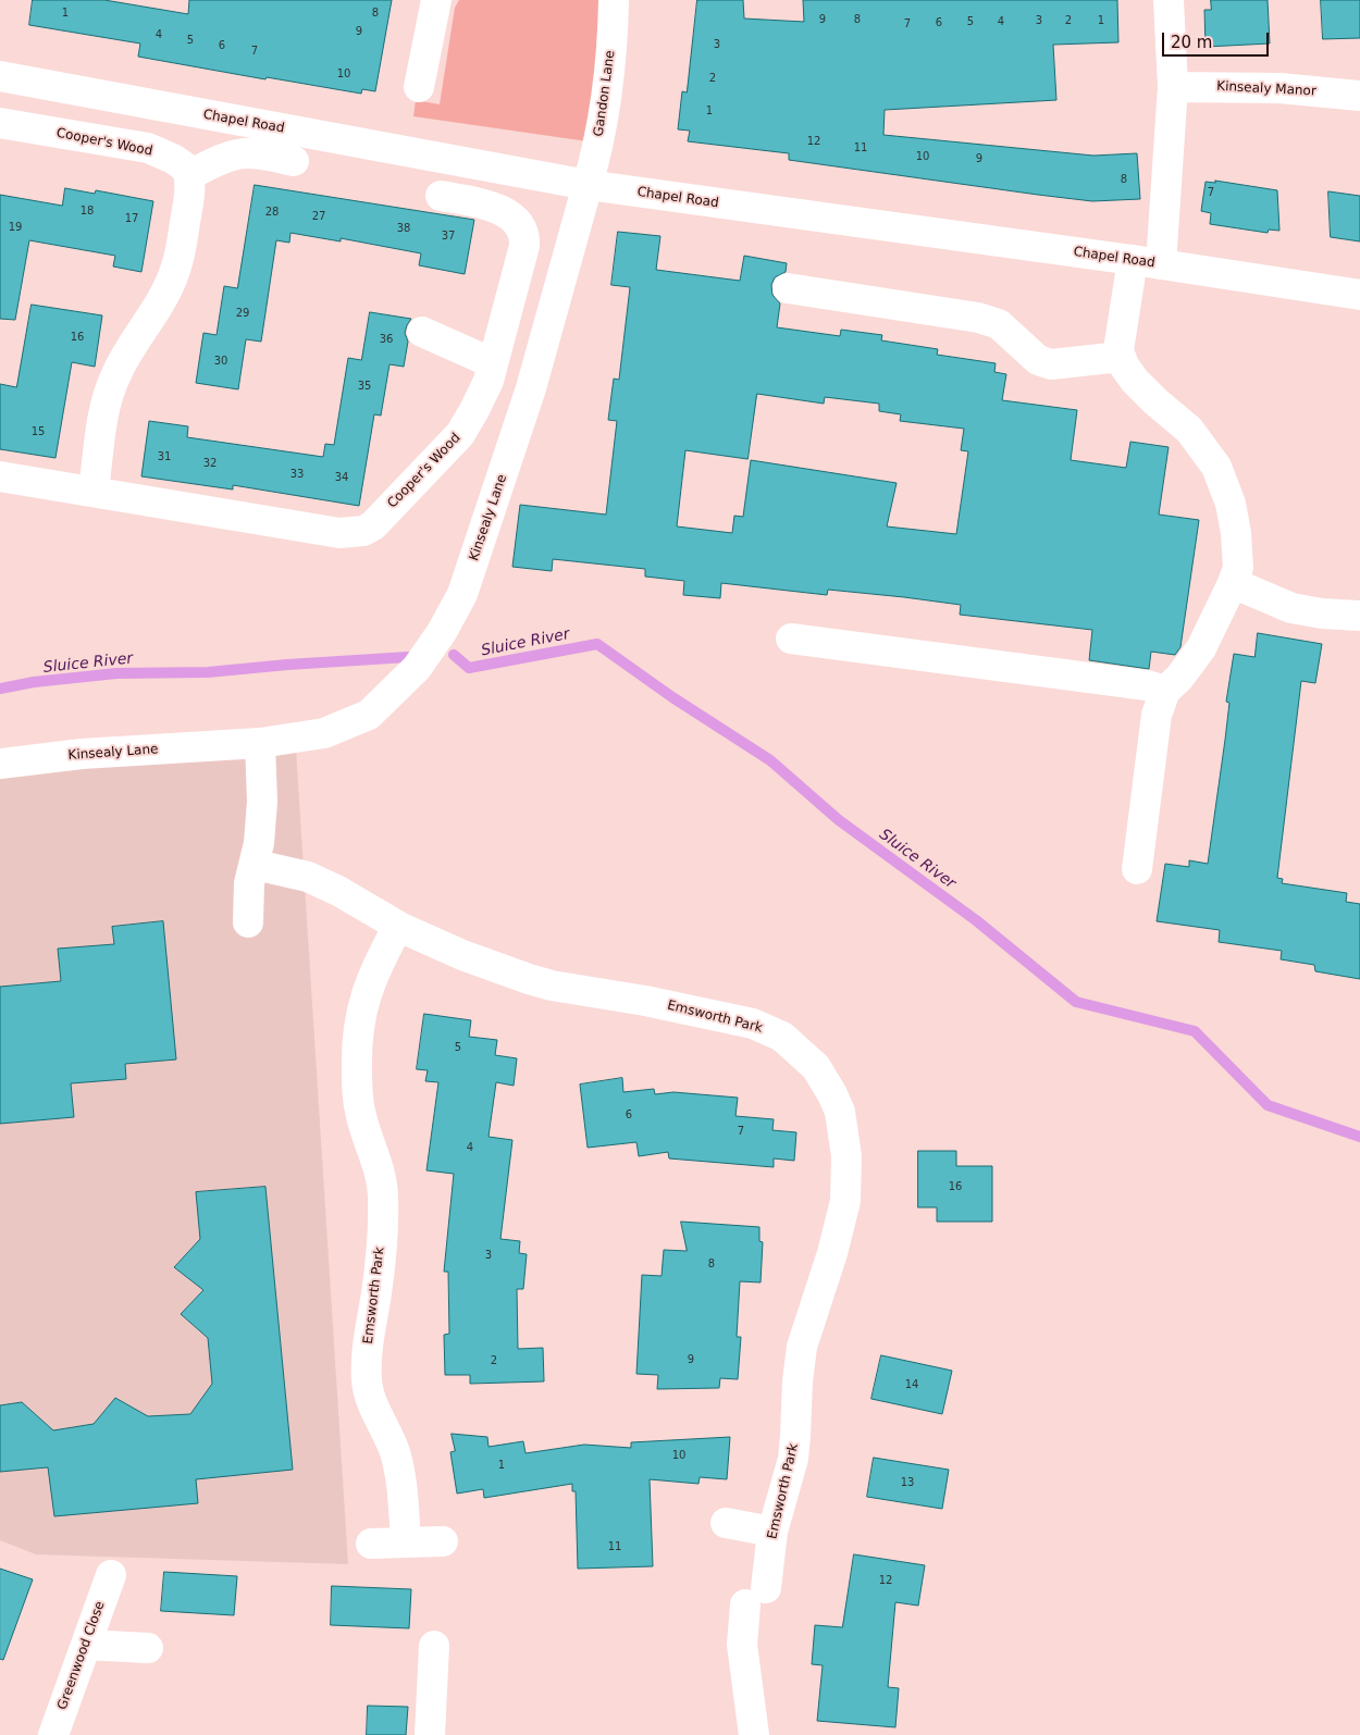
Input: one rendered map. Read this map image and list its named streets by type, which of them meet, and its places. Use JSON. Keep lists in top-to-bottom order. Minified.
{"streets":{"street":["Kinsealy Manor","Gandon Lane","Chapel Road","Cooper's Wood","Kinsealy Lane","Emsworth Park","Greenwood Close"]},"crossings":[["Gandon Lane","Chapel Road"],["Gandon Lane","Kinsealy Lane"],["Chapel Road","Kinsealy Lane"]],"water":["Sluice River"],"house_numbers":["1","8","9","8","3","2","1","5","4","6","7","9","4","5","3","6","7","10","2","1","12","11","10","9","8","7","18","28","27","17","19","38","37","29","16","36","30","35","15","31","32","33","34","5","6","7","4","16","3","8","9","2","14","10","1","13","11","12"],"scale_bar":"20 m"}
